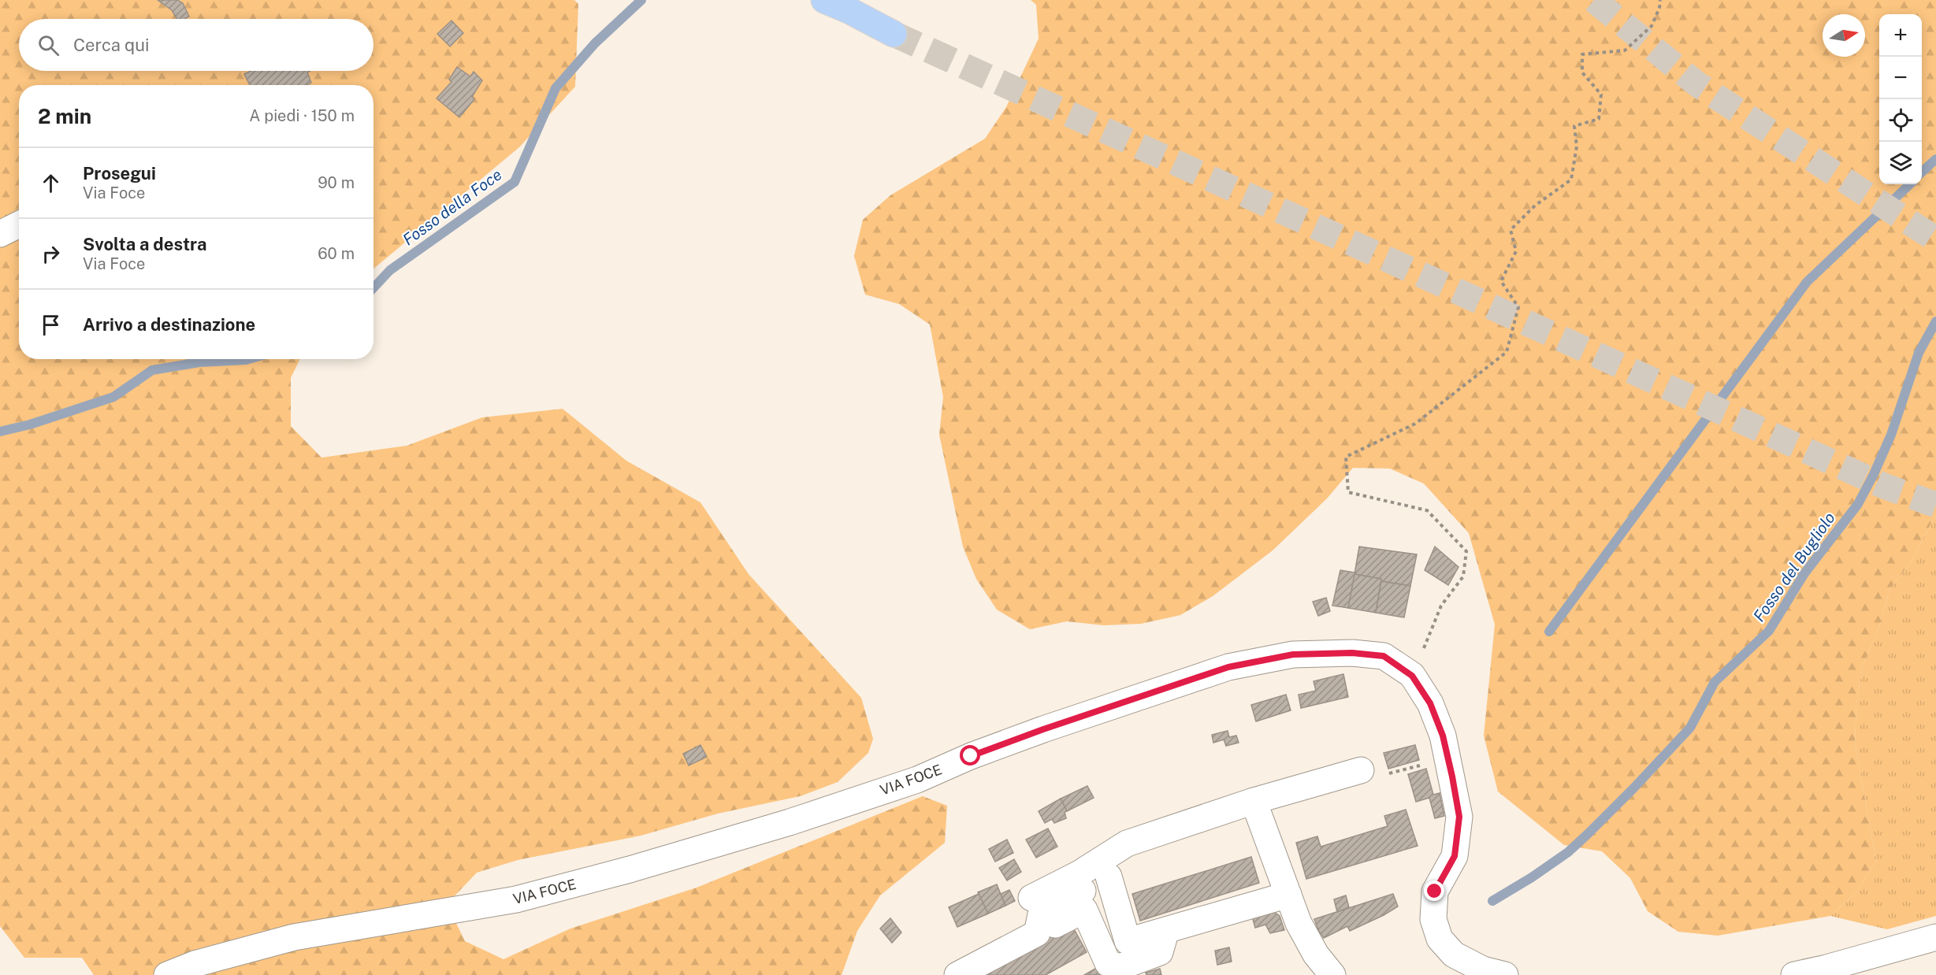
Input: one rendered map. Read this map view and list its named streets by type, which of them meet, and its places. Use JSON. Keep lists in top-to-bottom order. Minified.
{"streets":{"street":["VIA FOCE"]},"water":["Fosso della Foce","Fosso del Bugliolo"],"north":"right","page":{"map_buttons":["+","−"],"search":"Cerca qui","heading":["2 min","A piedi · 150 m"],"list":[["Prosegui","Via Foce","90 m"],["Svolta a destra","Via Foce","60 m"],"Arrivo a destinazione"]}}
